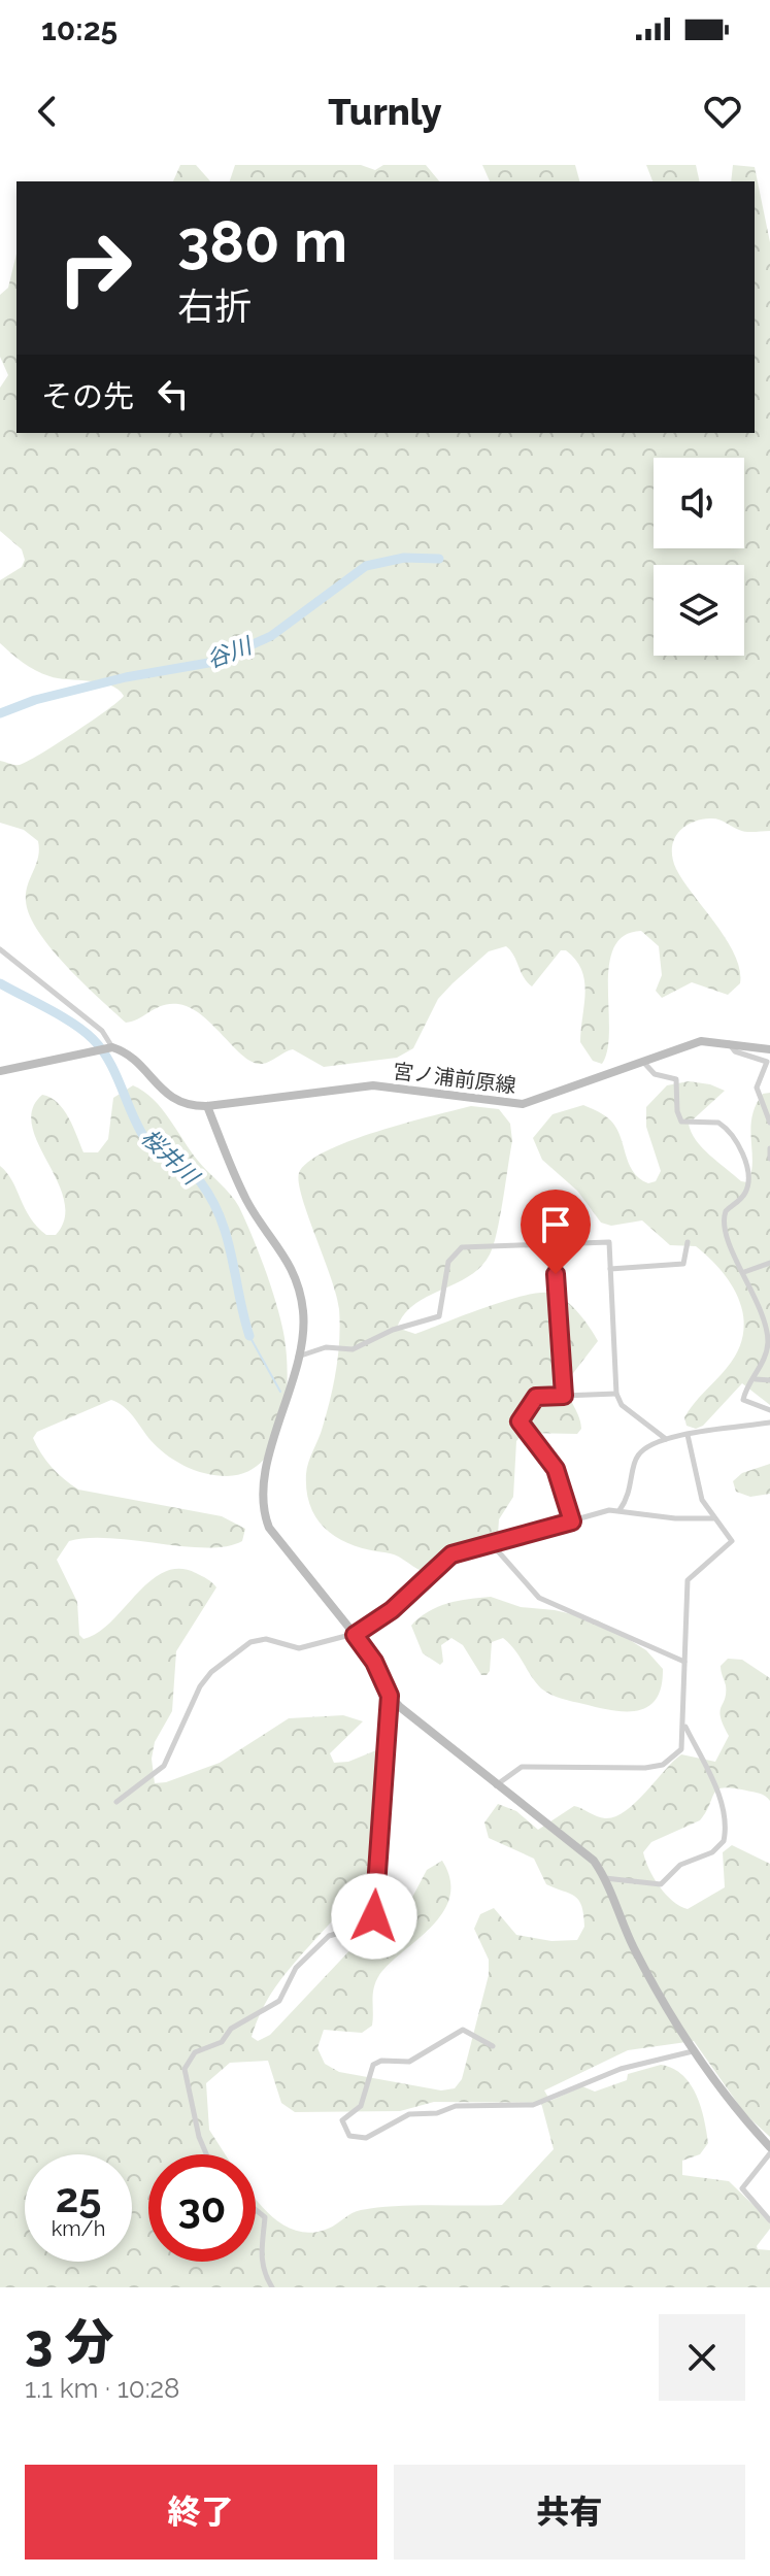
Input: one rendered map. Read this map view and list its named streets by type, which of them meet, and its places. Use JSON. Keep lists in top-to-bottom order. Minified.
{"streets":{"street":["宮ノ浦前原線"]},"water":["谷川","桜井川"],"page":{"status":"10:25","header":"Turnly","turn":["380 m","右折"],"then":"その先","speed":"25 km/h","limit":"30","heading":["3 分","1.1 km · 10:28"],"buttons":["終了","共有"]}}
